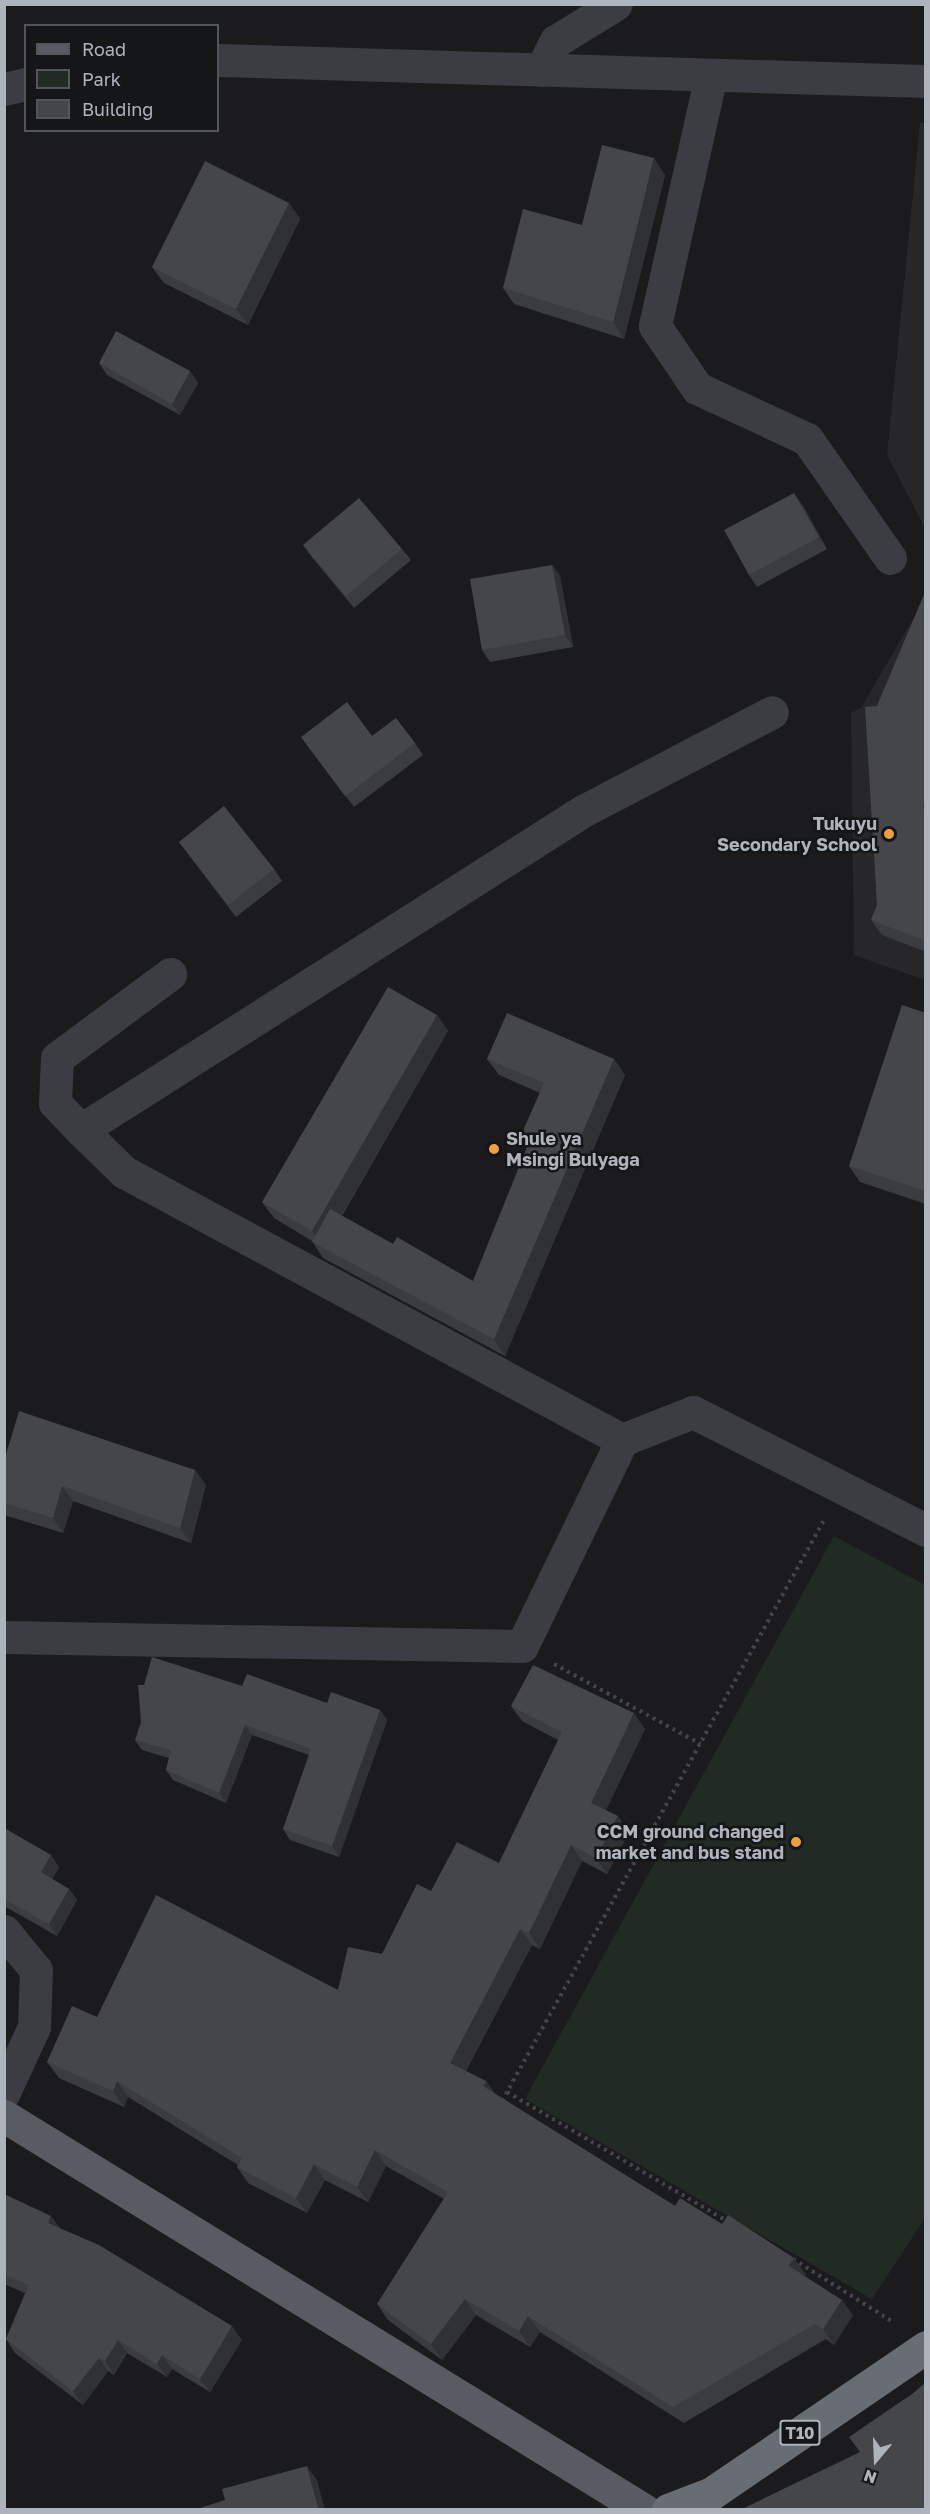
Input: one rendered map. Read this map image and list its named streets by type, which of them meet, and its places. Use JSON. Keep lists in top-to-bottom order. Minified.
{"streets":{"highway":["T10"]},"places":["Tukuyu Secondary School","Shule ya Msingi Bulyaga","CCM ground changed market and bus stand"],"legend":["Road","Park","Building"],"north":"bottom"}
